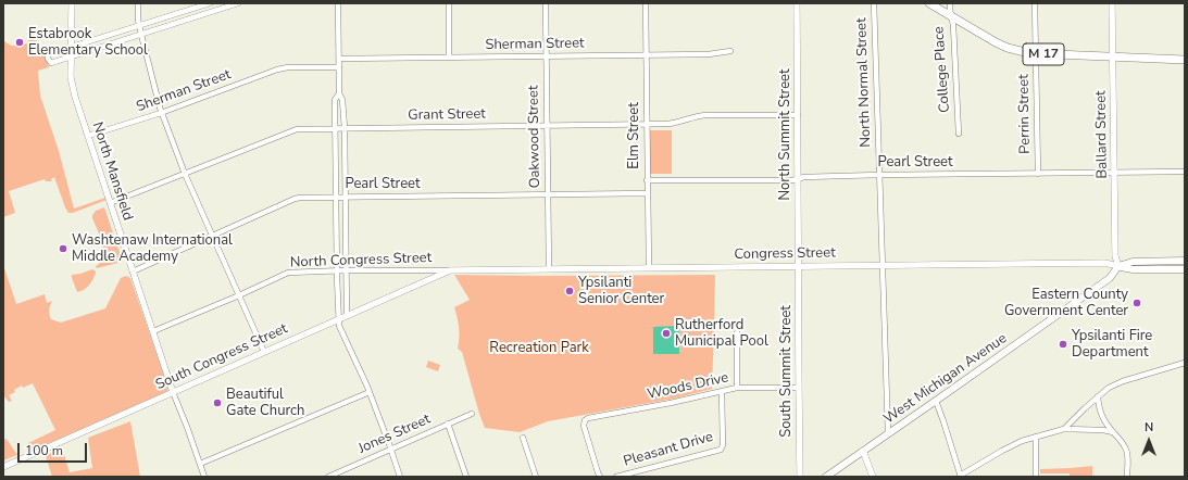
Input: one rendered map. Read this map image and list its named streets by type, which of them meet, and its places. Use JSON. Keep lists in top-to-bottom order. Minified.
{"streets":{"main road":["M 17","West Michigan Avenue"],"street":["Sherman Street","College Place","North Normal Street","Perrin Street","Grant Street","North Summit Street","Ballard Street","Elm Street","Oakwood Street","Pearl Street","North Mansfield","Congress Street","North Congress Street","South Congress Street","South Summit Street","Woods Drive","Jones Street","Pleasant Drive"]},"crossings":[["Sherman Street","Elm Street"],["Sherman Street","Oakwood Street"],["Sherman Street","North Mansfield"],["M 17","College Place"],["M 17","Perrin Street"],["M 17","Ballard Street"],["North Normal Street","Pearl Street"],["North Normal Street","Congress Street"],["North Normal Street","West Michigan Avenue"],["Perrin Street","Pearl Street"],["Grant Street","North Summit Street"],["Grant Street","Elm Street"],["Grant Street","Oakwood Street"],["Grant Street","North Mansfield"],["North Summit Street","Pearl Street"],["North Summit Street","Congress Street"],["North Summit Street","South Summit Street"],["Ballard Street","Pearl Street"],["Ballard Street","Congress Street"],["Ballard Street","West Michigan Avenue"],["Elm Street","Pearl Street"],["Elm Street","Congress Street"],["Oakwood Street","Pearl Street"],["Oakwood Street","Congress Street"],["Pearl Street","North Mansfield"],["North Mansfield","North Congress Street"],["North Mansfield","South Congress Street"],["Congress Street","North Congress Street"],["Congress Street","South Congress Street"],["Congress Street","South Summit Street"],["Congress Street","West Michigan Avenue"],["North Congress Street","South Congress Street"],["South Summit Street","Woods Drive"],["Woods Drive","Pleasant Drive"]],"parks":["Recreation Park"],"places":["Estabrook Elementary School","Washtenaw International Middle Academy","Ypsilanti Senior Center","Eastern County Government Center","Rutherford Municipal Pool","Ypsilanti Fire Department","Beautiful Gate Church"],"scale_bar":"100 m","north":"top"}
